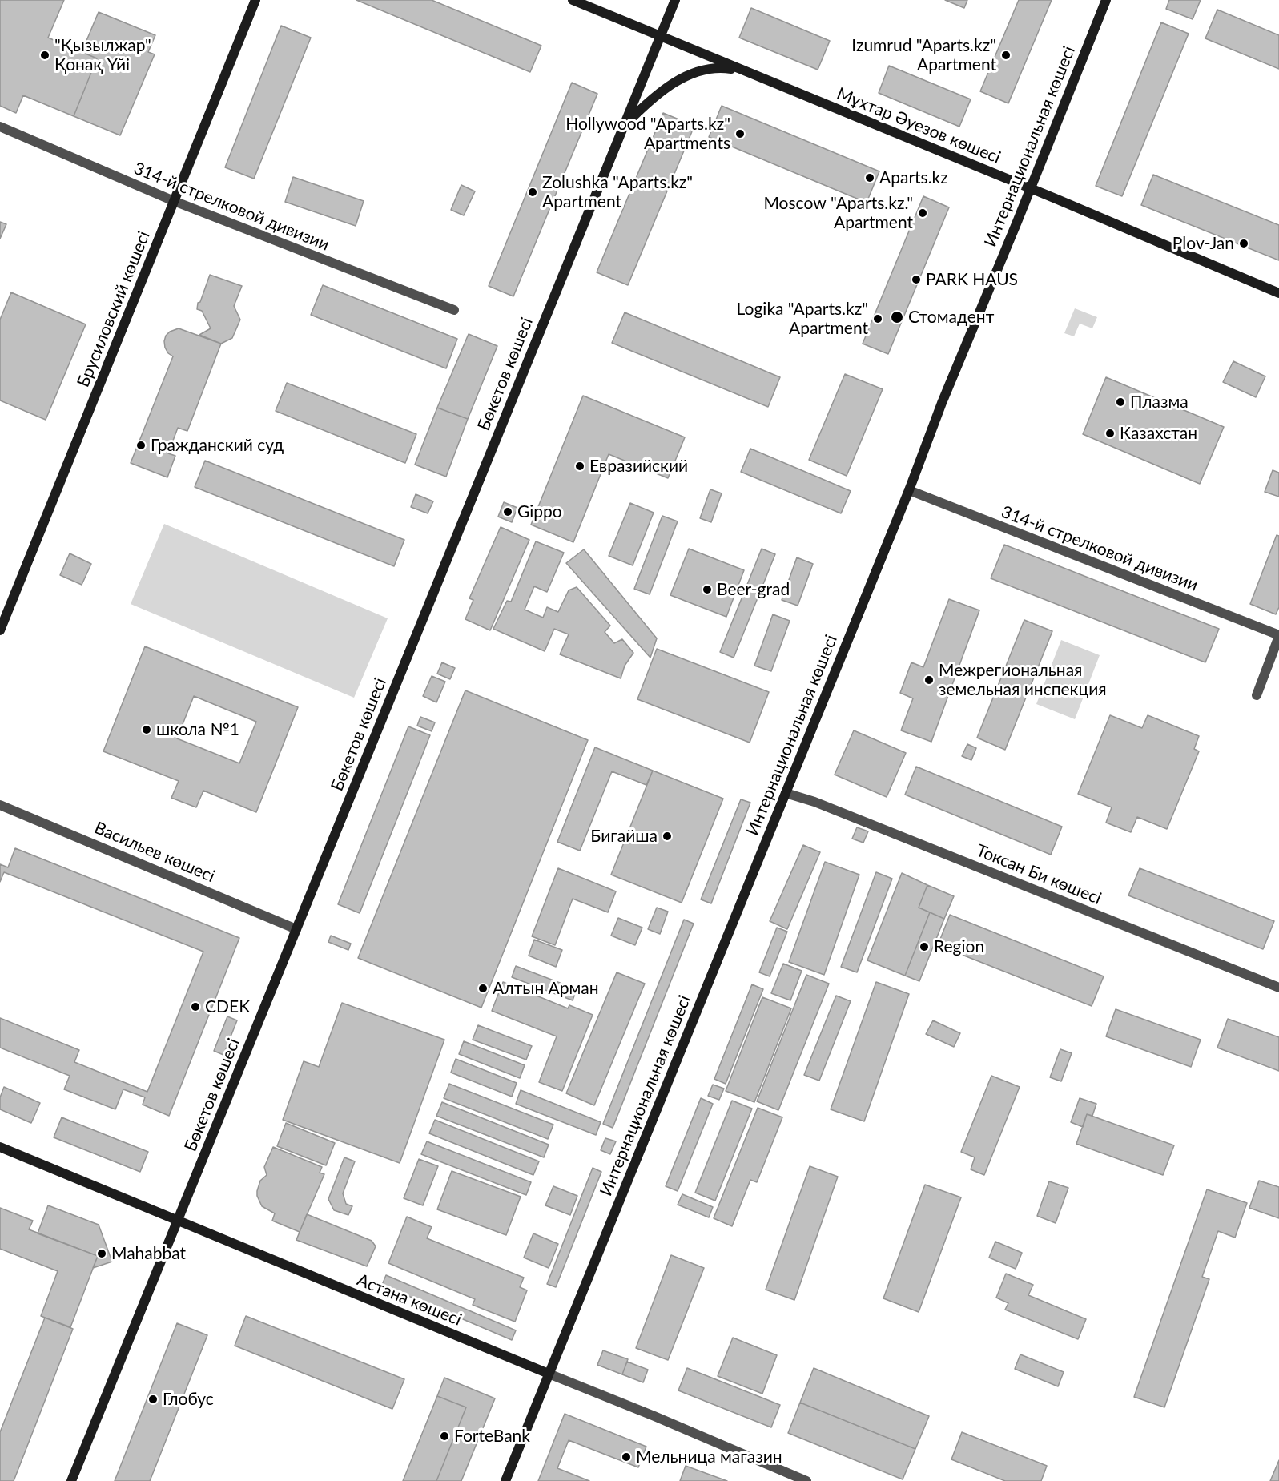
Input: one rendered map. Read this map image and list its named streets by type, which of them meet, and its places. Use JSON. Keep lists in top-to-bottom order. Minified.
{"streets":{"main road":["Мұхтар Әуезов көшесі","Интернациональная көшесі","Брусиловский көшесі","Бөкетов көшесі","Астана көшесі"],"street":["314-й стрелковой дивизии","Васильев көшесі","Токсан Би көшесі"]},"crossings":[["Мұхтар Әуезов көшесі","Интернациональная көшесі"],["Мұхтар Әуезов көшесі","Бөкетов көшесі"],["Интернациональная көшесі","314-й стрелковой дивизии"],["Интернациональная көшесі","Токсан Би көшесі"],["Интернациональная көшесі","Астана көшесі"],["314-й стрелковой дивизии","Брусиловский көшесі"],["Бөкетов көшесі","Васильев көшесі"],["Бөкетов көшесі","Астана көшесі"]],"places":["\"Қызылжар\" Қонақ Үйі","Izumrud \"Aparts.kz\" Apartment","Hollywood \"Aparts.kz\" Apartments","Aparts.kz","Zolushka \"Aparts.kz\" Apartment","Moscow \"Aparts.kz.\" Apartment","Plov-Jan","PARK HAUS","Стомадент","Logika \"Aparts.kz\" Apartment","Плазма","Казахстан","Гражданский суд","Евразийский","Gippo","Beer-grad","Межрегиональная земельная инспекция","школа №1","Бигайша","Region","Алтын Арман","CDEK","Mahabbat","Глобус","ForteBank","Мельница магазин"]}
